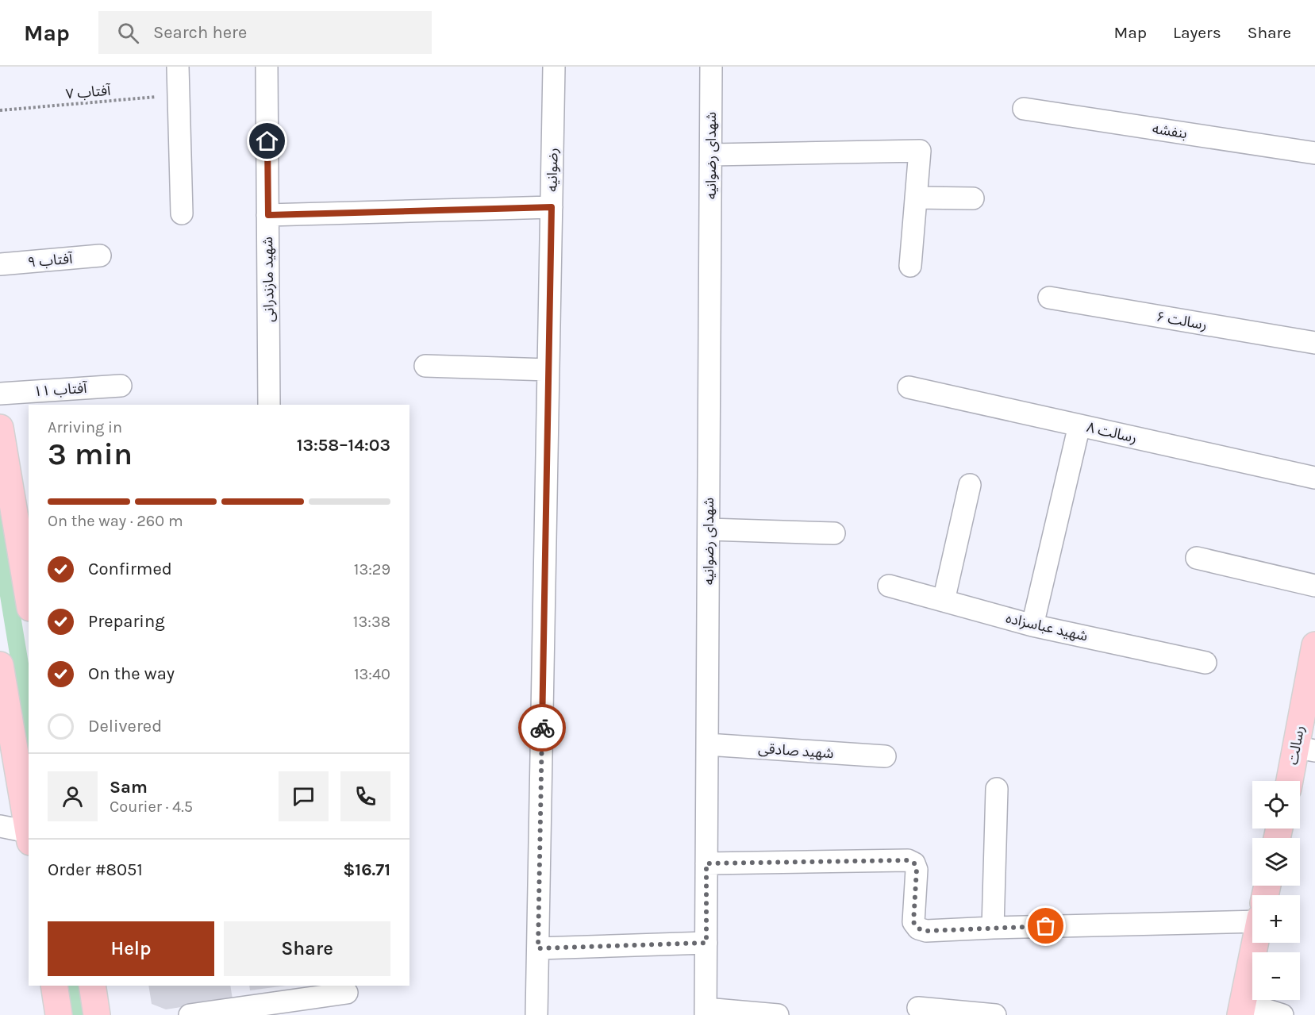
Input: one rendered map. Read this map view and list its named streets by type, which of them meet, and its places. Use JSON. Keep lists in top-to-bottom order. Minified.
{"streets":{"main road":["رسالت"],"street":["بنفشه","شهدای رضوانیه","رضوانیه","آفتاب ۹","شهید مازندرانی","رسالت ۶","آفتاب ۱۱","رسالت ۸","شهید عباسزاده","شهید صادقی"],"path":["آفتاب ۷"]},"crossings":[["شهدای رضوانیه","شهید صادقی"]],"page":{"header":"Map","search":"Search here","nav":["Map","Layers","Share"],"heading":["3 min","Arriving in","13:58–14:03"],"panel":["Sam","Courier · 4.5","Order #8051","$16.71"],"bar":"On the way · 260 m","list":[["Confirmed","13:29"],["Preparing","13:38"],["On the way","13:40"],"Delivered"],"map_buttons":["+","−"],"buttons":["Help","Share"]}}
